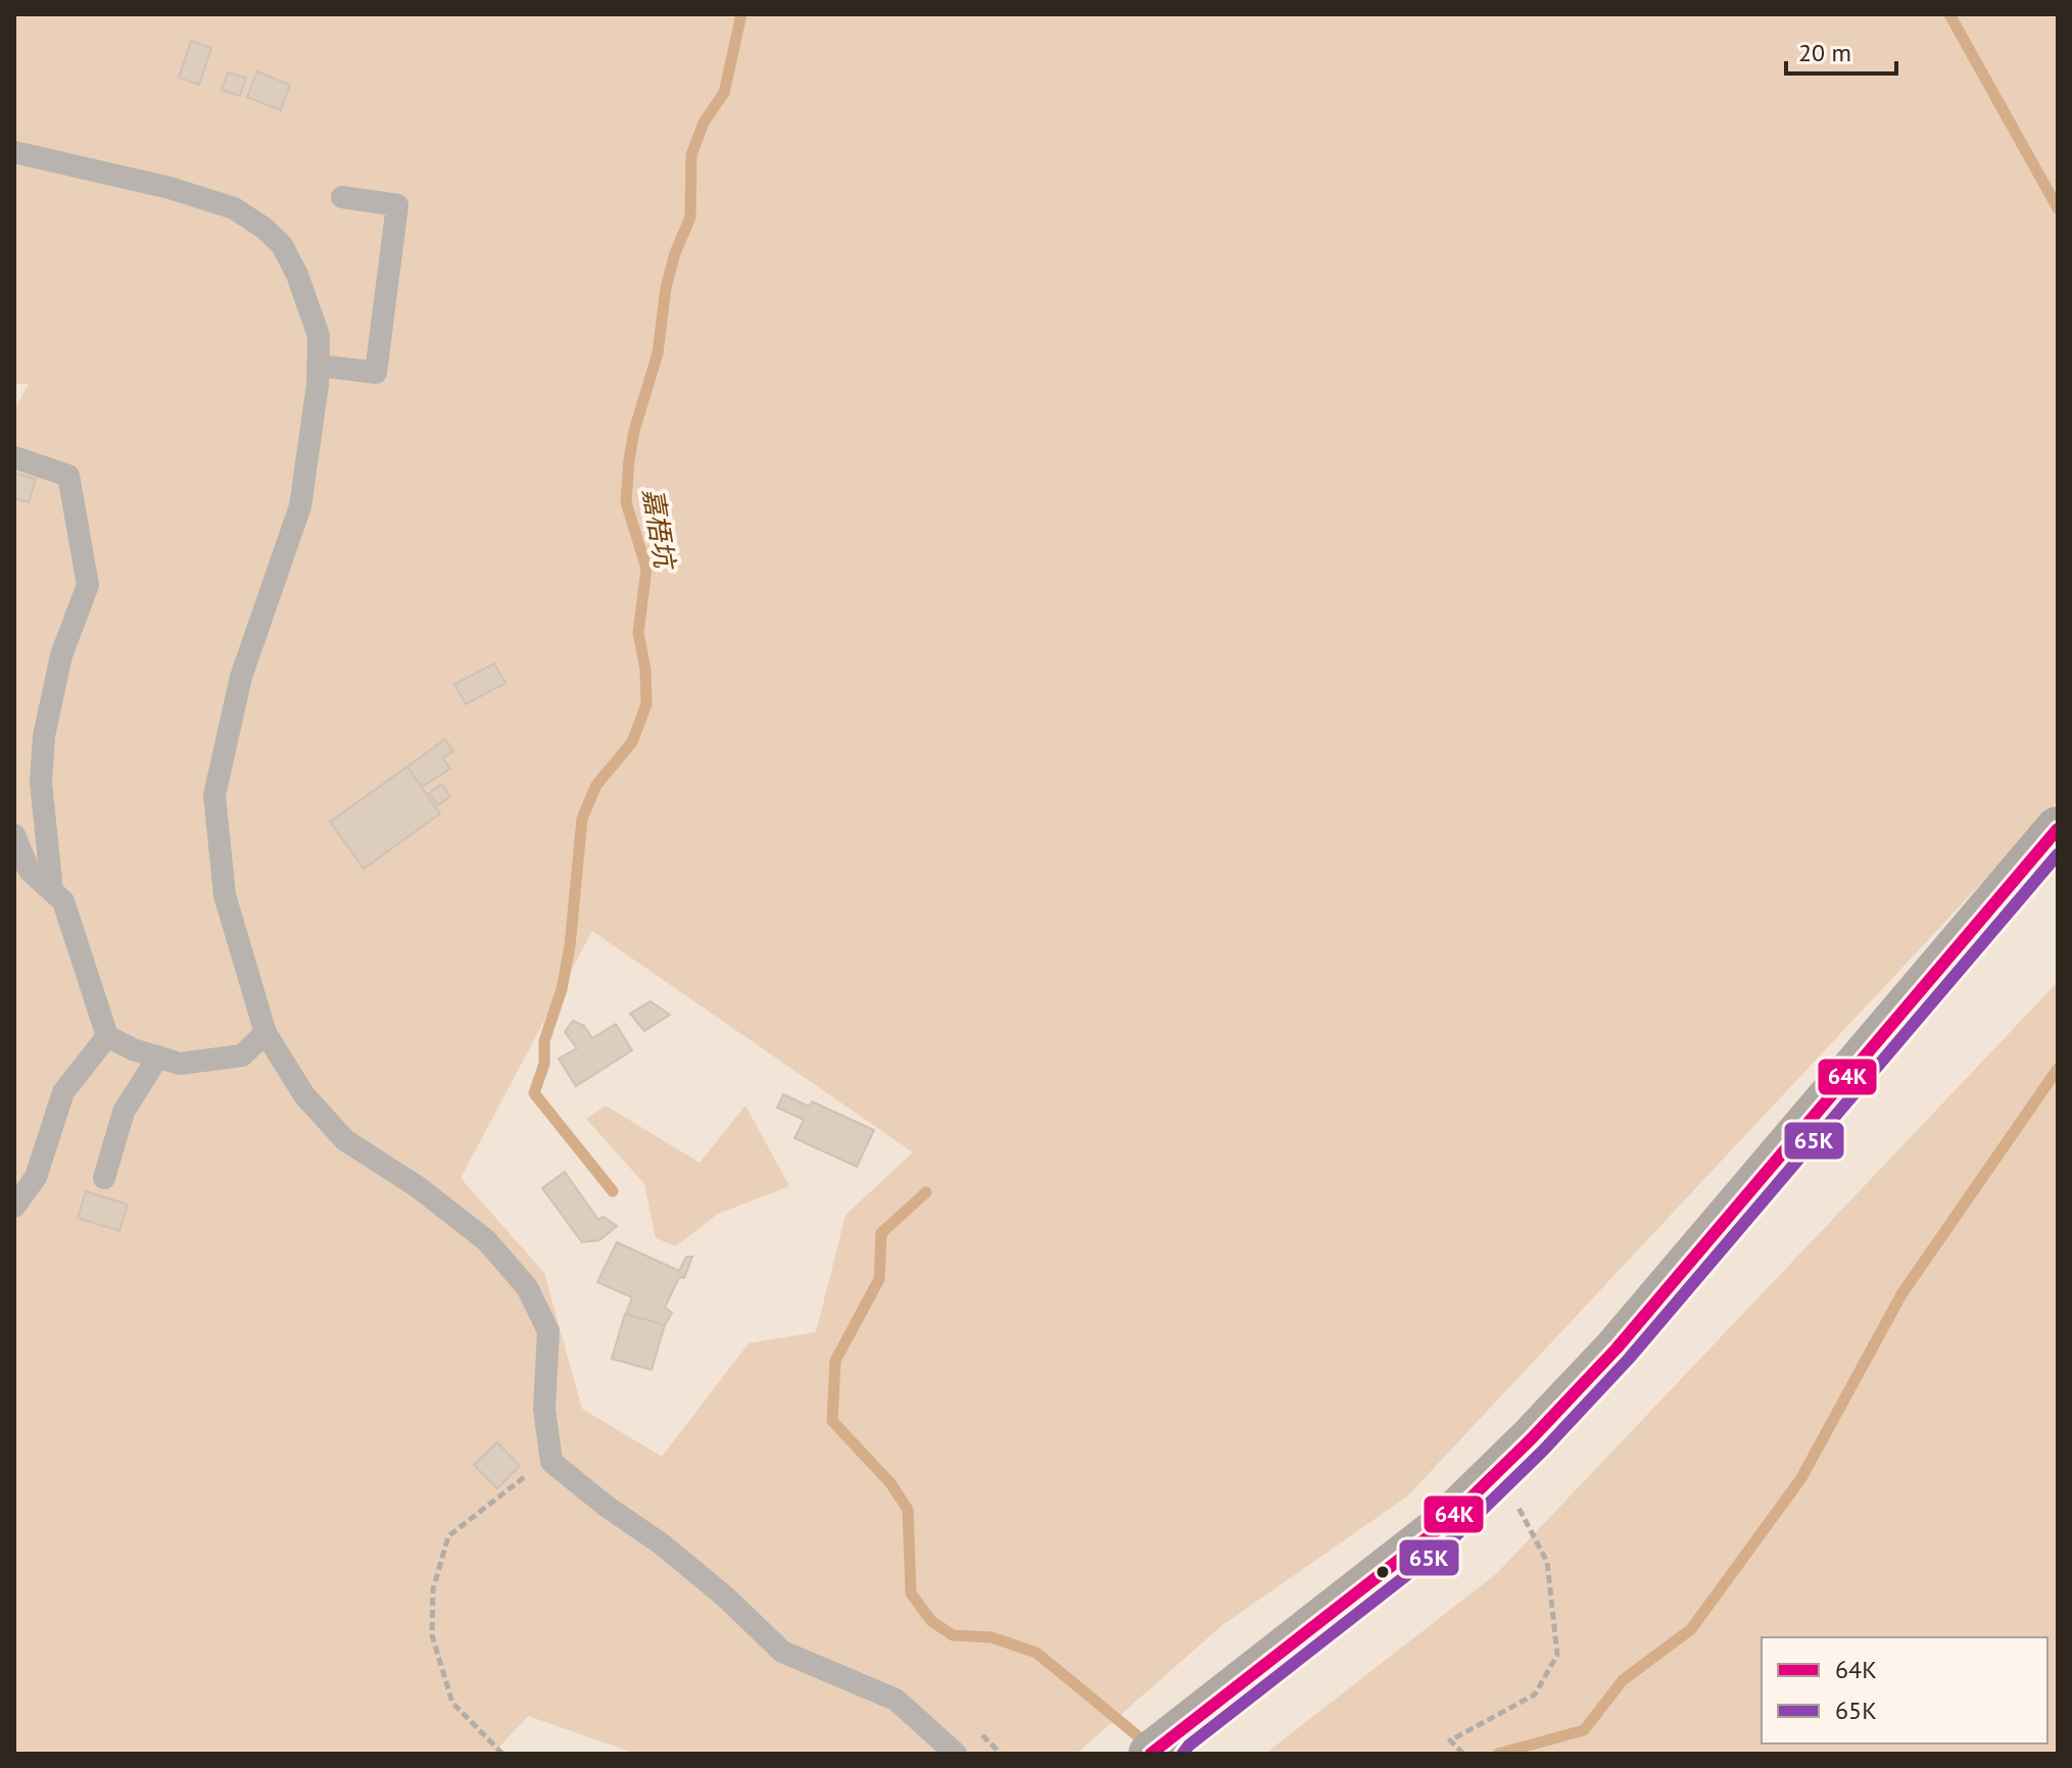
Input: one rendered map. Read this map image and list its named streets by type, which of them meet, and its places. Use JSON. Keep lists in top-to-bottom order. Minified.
{"water":["嘉梧坑"],"lines":["transit line 64K","transit line 65K"],"legend":["64K","65K"],"scale_bar":"20 m"}
